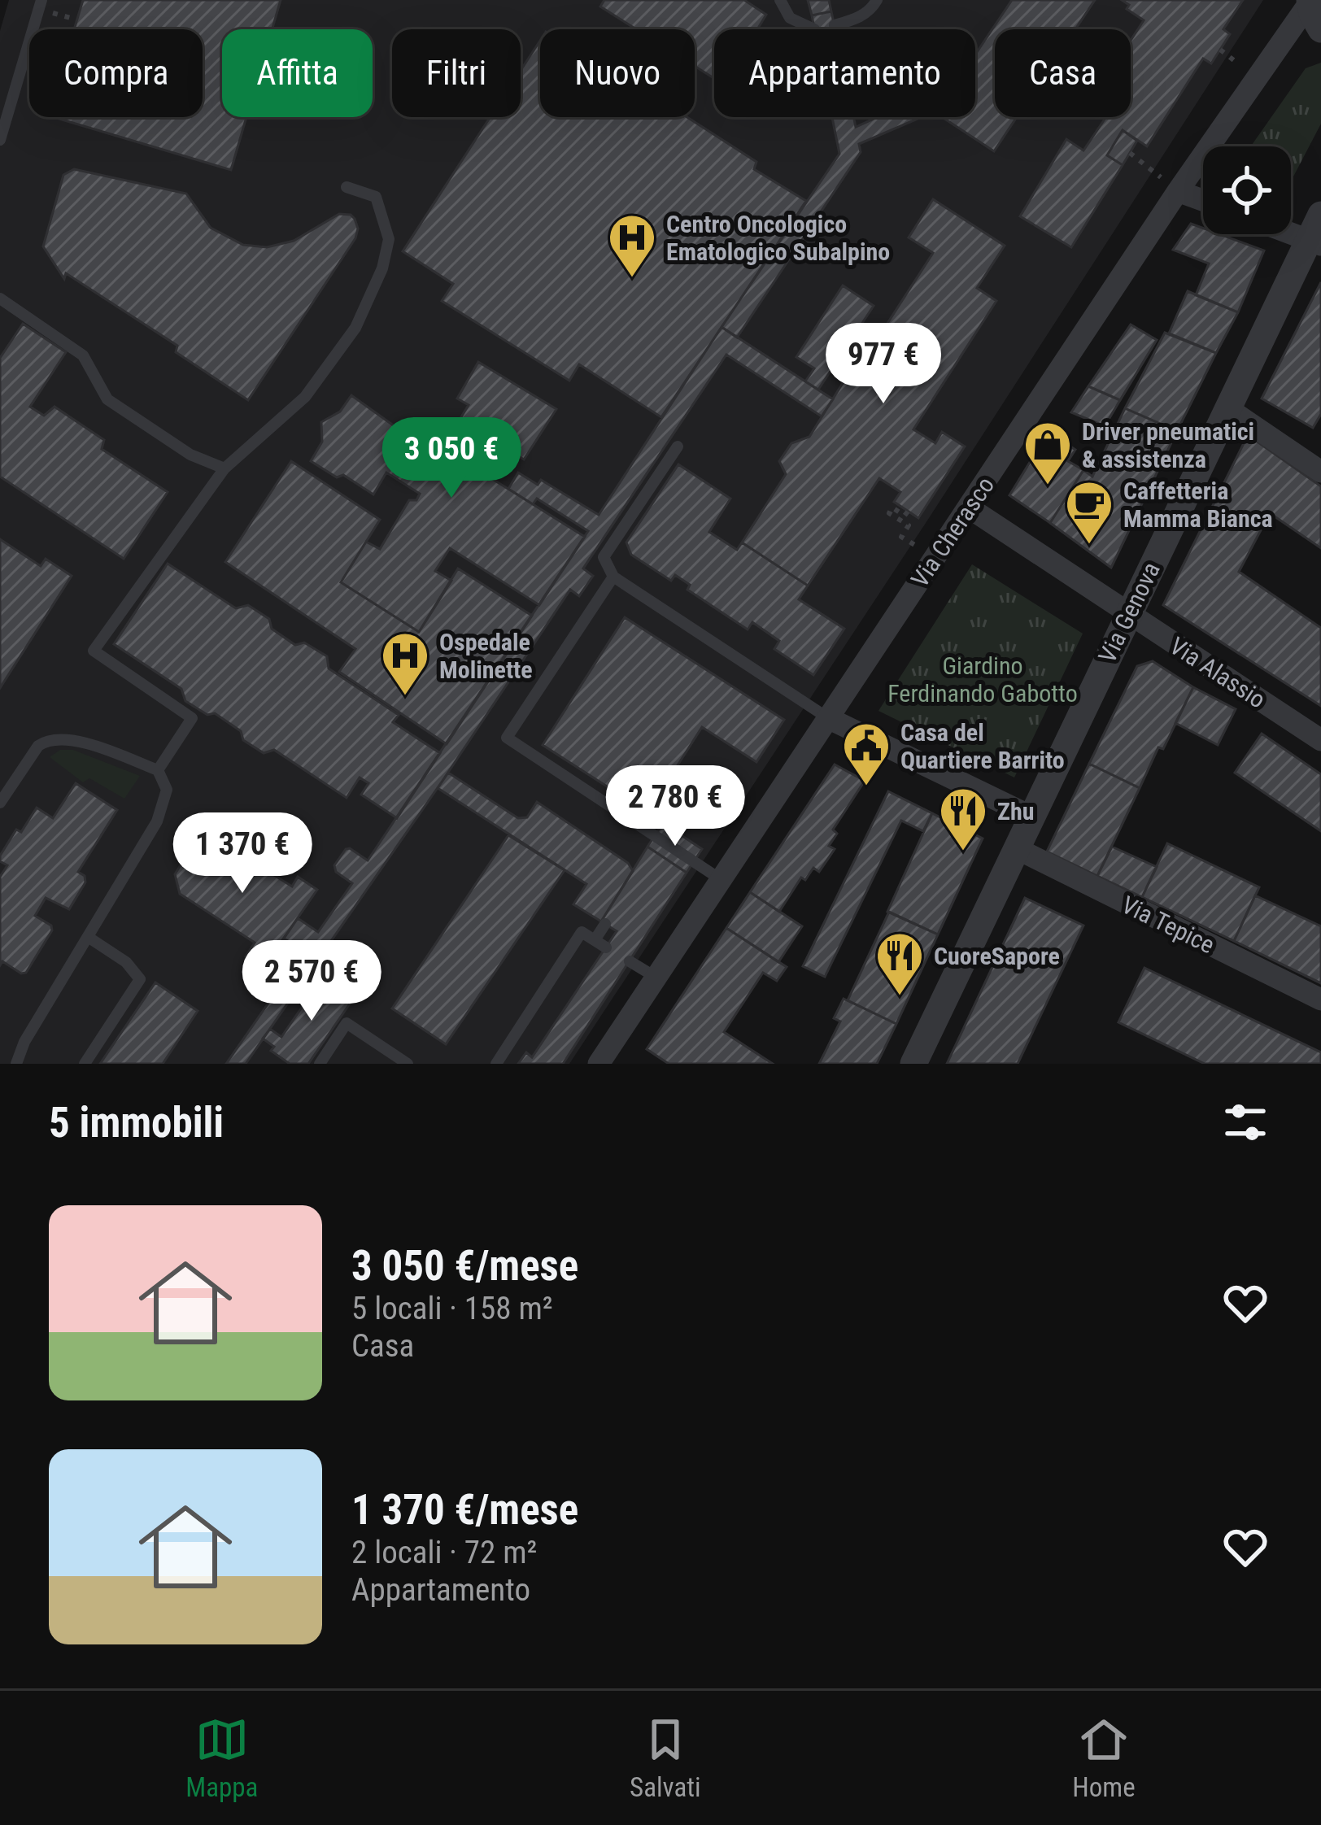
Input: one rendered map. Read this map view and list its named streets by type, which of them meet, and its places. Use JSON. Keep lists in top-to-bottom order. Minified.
{"streets":{"street":["Via Cherasco","Via Genova","Via Alassio","Via Tepice"]},"crossings":[["Via Cherasco","Via Alassio"],["Via Genova","Via Alassio"],["Via Genova","Via Tepice"]],"parks":["Giardino Ferdinando Gabotto"],"places":{"hospital":["Centro Oncologico Ematologico Subalpino","Ospedale Molinette"],"shop":["Driver pneumatici & assistenza"],"cafe":["Caffetteria Mamma Bianca"],"public building":["Casa del Quartiere Barrito"],"restaurant":["Zhu","CuoreSapore"]},"page":{"chip":["Compra","Affitta","Filtri","Nuovo","Appartamento","Casa"],"price":["977 €","3 050 €","2 780 €","1 370 €","2 570 €"],"heading":"5 immobili","list":[{"name":"3 050 €/mese","note":"5 locali · 158 m² · Casa"},{"name":"1 370 €/mese","note":"2 locali · 72 m² · Appartamento"}],"tabs":["Mappa","Salvati","Home"]}}
